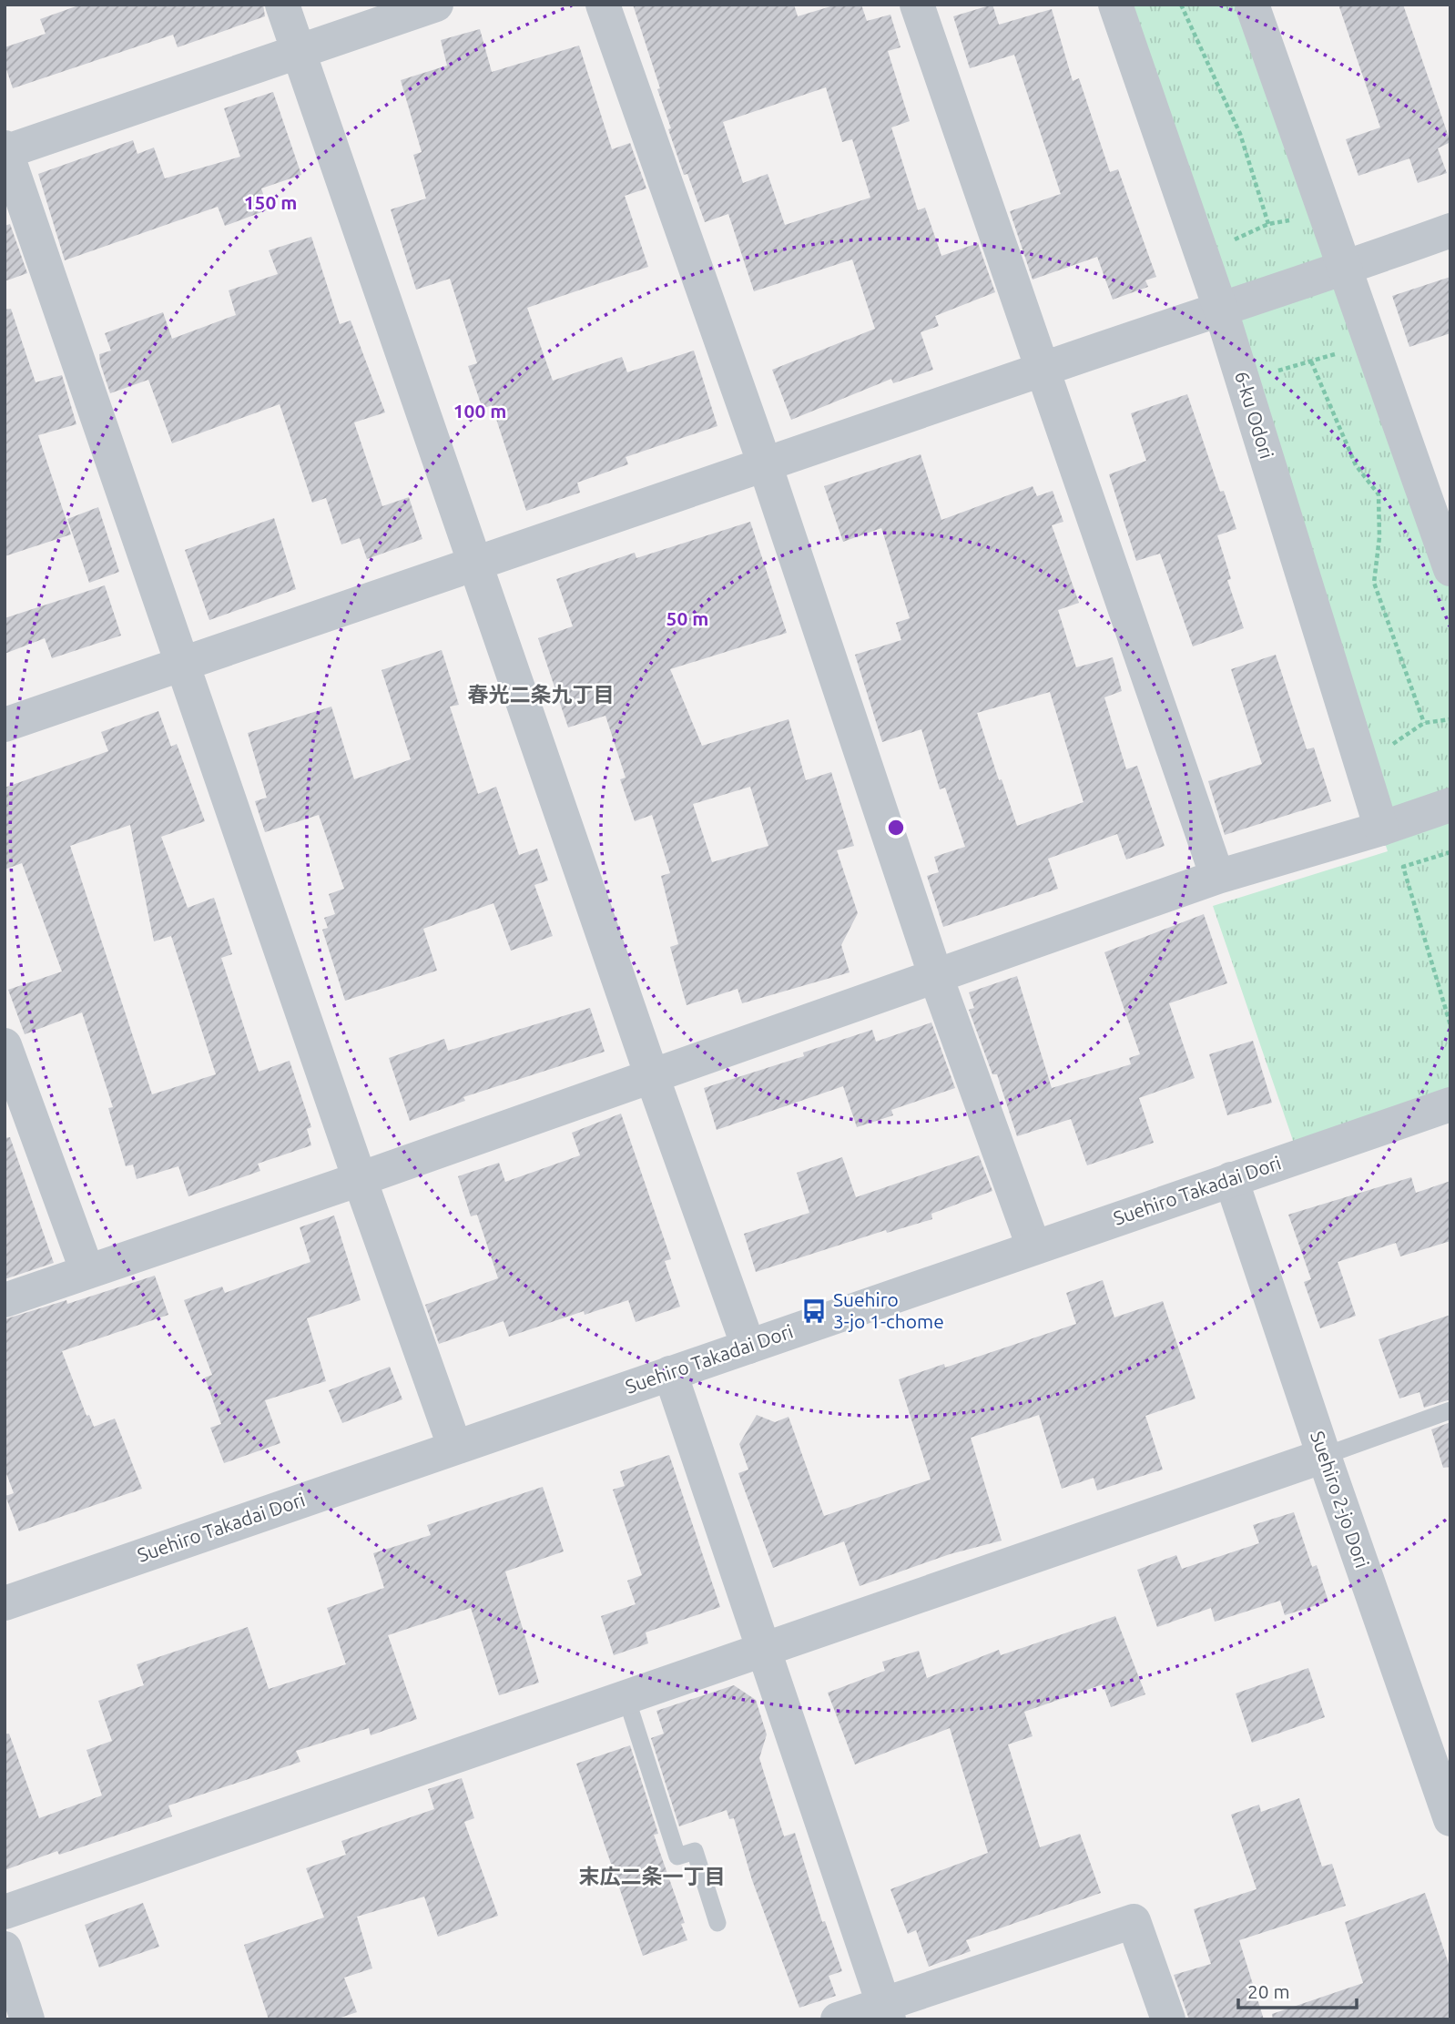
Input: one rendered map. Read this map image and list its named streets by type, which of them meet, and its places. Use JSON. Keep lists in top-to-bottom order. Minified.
{"streets":{"street":["6-ku Odori","Suehiro Takadai Dori","Suehiro 2-jo Dori"]},"crossings":[["Suehiro Takadai Dori","Suehiro 2-jo Dori"]],"districts":["春光二条九丁目","末広二条一丁目"],"places":{"bus stop":["Suehiro 3-jo 1-chome"]},"scale_bar":"20 m","rings":["150 m","100 m","50 m"]}
